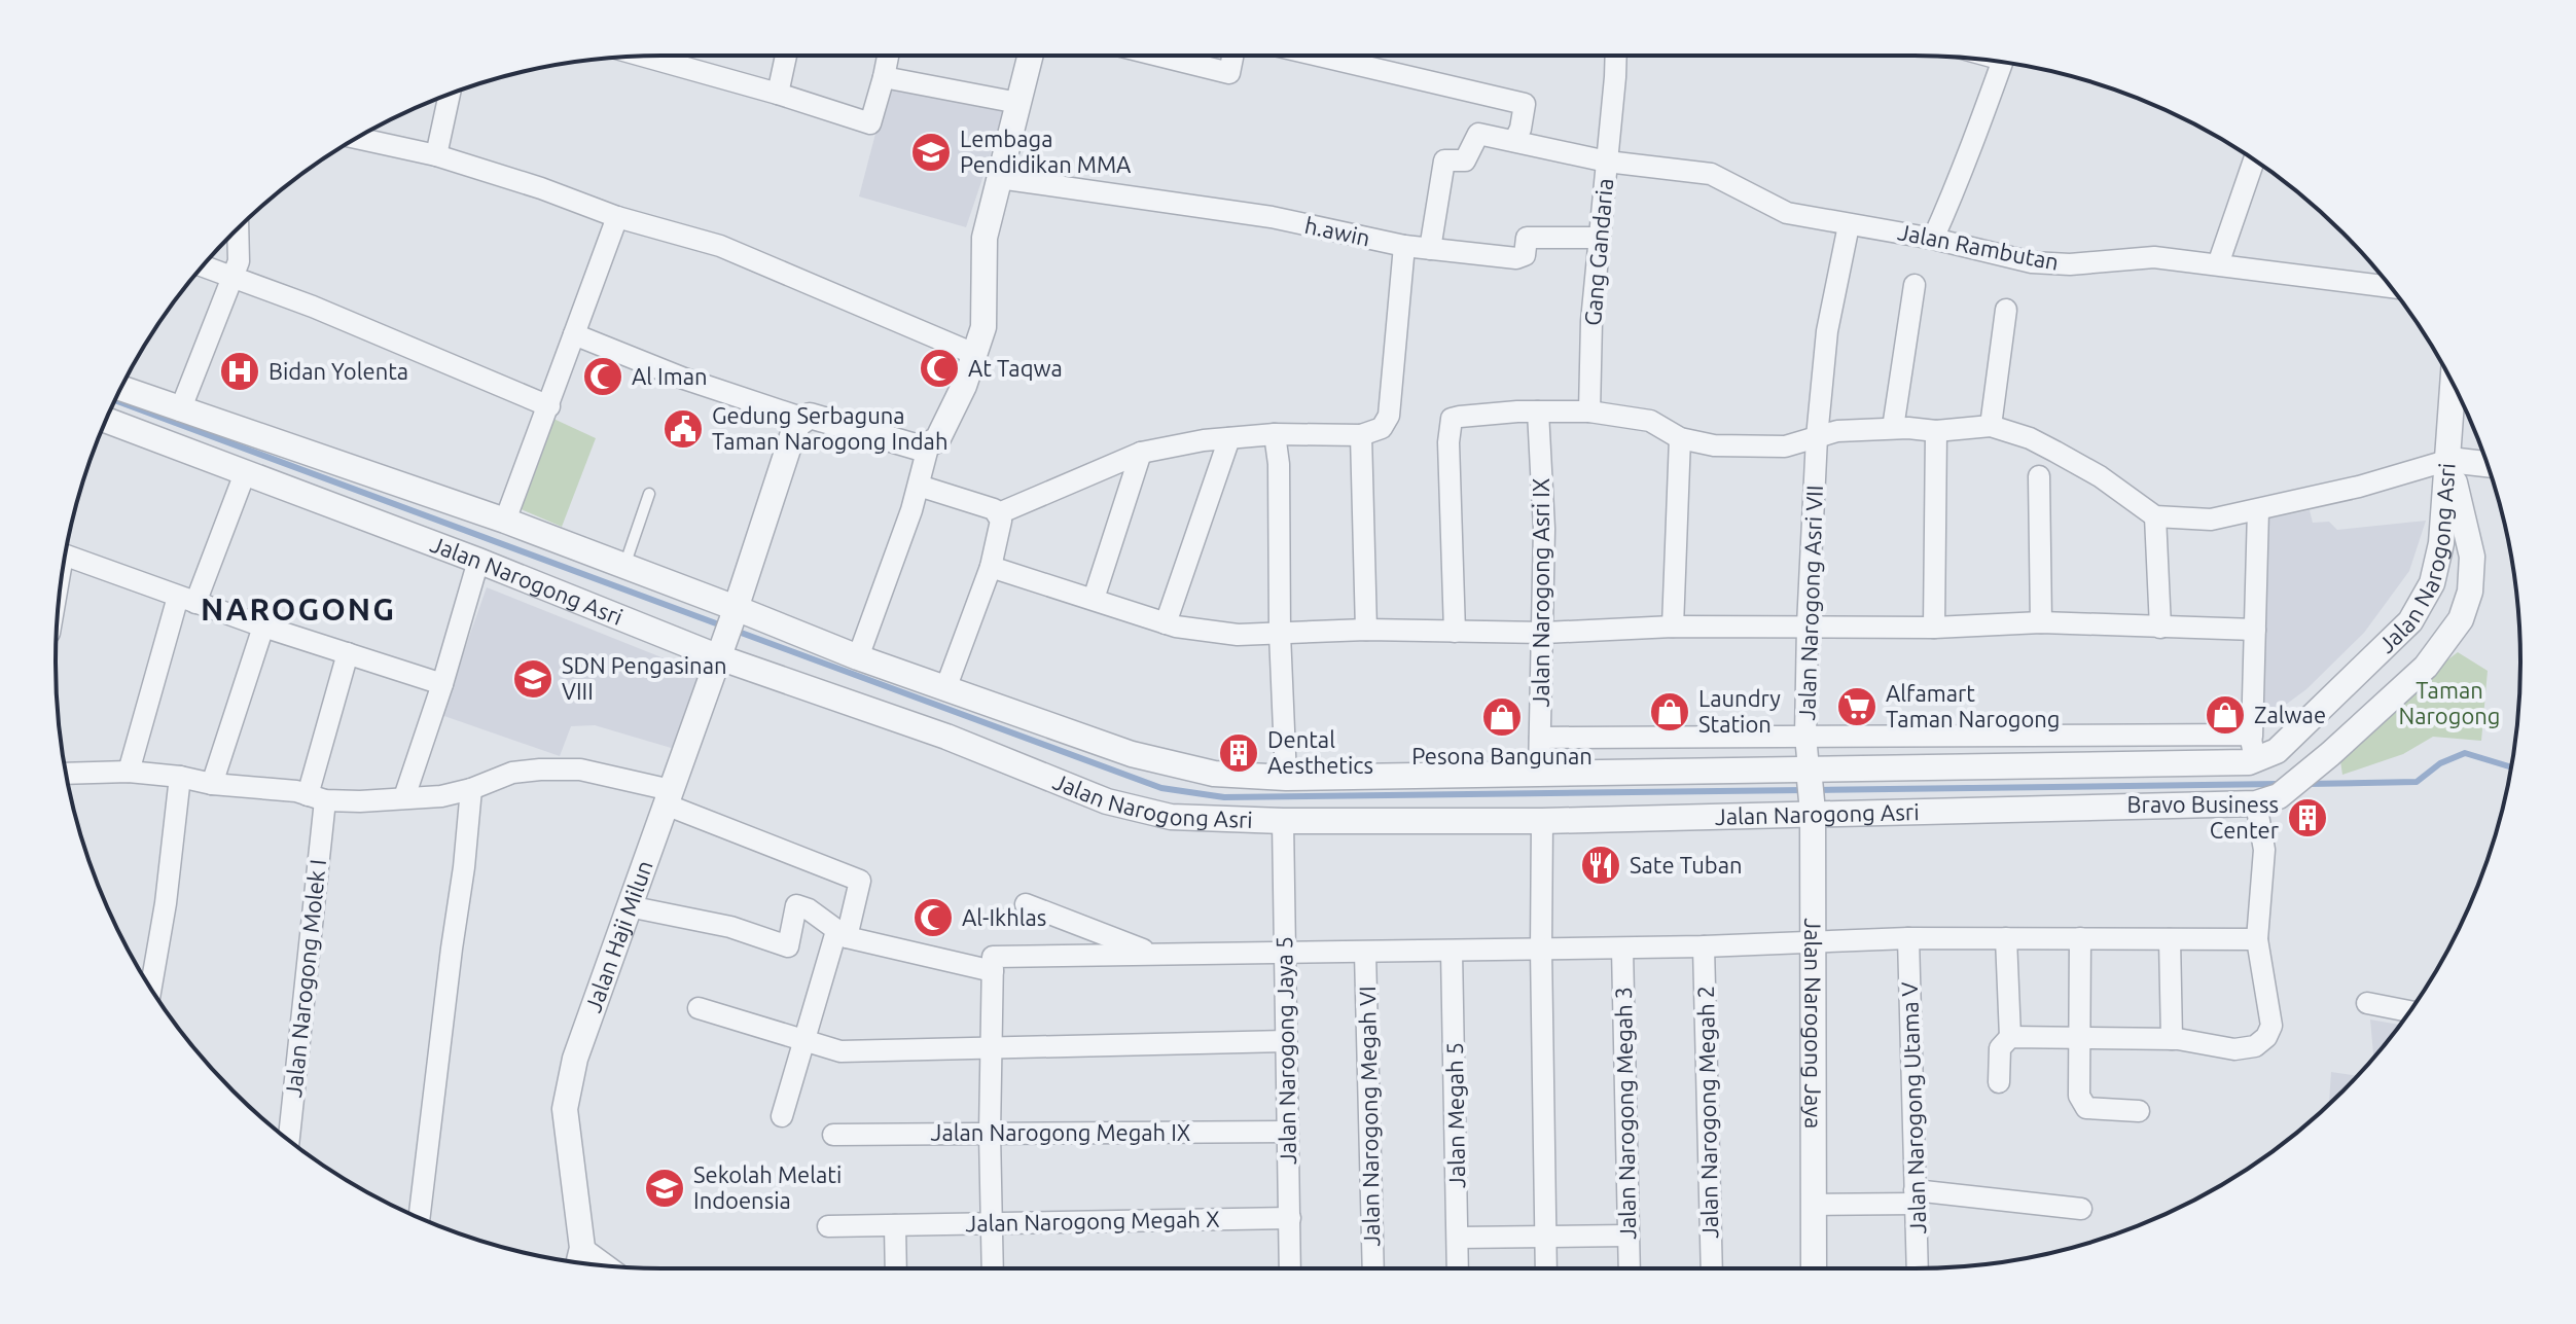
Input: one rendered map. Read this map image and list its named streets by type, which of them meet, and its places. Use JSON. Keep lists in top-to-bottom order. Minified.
{"streets":{"street":["h.awin","Jalan Rambutan","Gang Gandaria","Jalan Narogong Asri","Jalan Narogong Asri IX","Jalan Narogong Asri VII","Jalan Haji Milun","Jalan Narogong Molek I","Jalan Narogong Jaya","Jalan Narogong Jaya 5","Jalan Narogong Utama V","Jalan Narogong Megah 2","Jalan Narogong Megah 3","Jalan Megah 5","Jalan Narogong Megah VI","Jalan Narogong Megah IX","Jalan Narogong Megah X"]},"crossings":[["h.awin","Jalan Rambutan"],["h.awin","Gang Gandaria"],["Jalan Rambutan","Gang Gandaria"],["Jalan Rambutan","Jalan Narogong Asri VII"],["Jalan Narogong Asri","Jalan Narogong Asri IX"],["Jalan Narogong Asri","Jalan Narogong Asri VII"],["Jalan Narogong Asri","Jalan Haji Milun"],["Jalan Narogong Asri","Jalan Narogong Jaya"],["Jalan Narogong Asri","Jalan Narogong Jaya 5"],["Jalan Narogong Asri VII","Jalan Narogong Jaya"],["Jalan Narogong Jaya 5","Jalan Narogong Megah IX"],["Jalan Narogong Jaya 5","Jalan Narogong Megah X"]],"districts":["NAROGONG"],"parks":["Taman Narogong"],"places":{"school or university":["Lembaga Pendidikan MMA","SDN Pengasinan VIII","Sekolah Melati Indoensia"],"mosque":["At Taqwa","Al Iman","Al-Ikhlas"],"hospital":["Bidan Yolenta"],"public building":["Gedung Serbaguna Taman Narogong Indah"],"supermarket":["Alfamart Taman Narogong"],"shop":["Laundry Station","Zalwae","Pesona Bangunan"],"building":["Dental Aesthetics","Bravo Business Center"],"restaurant":["Sate Tuban"]}}
